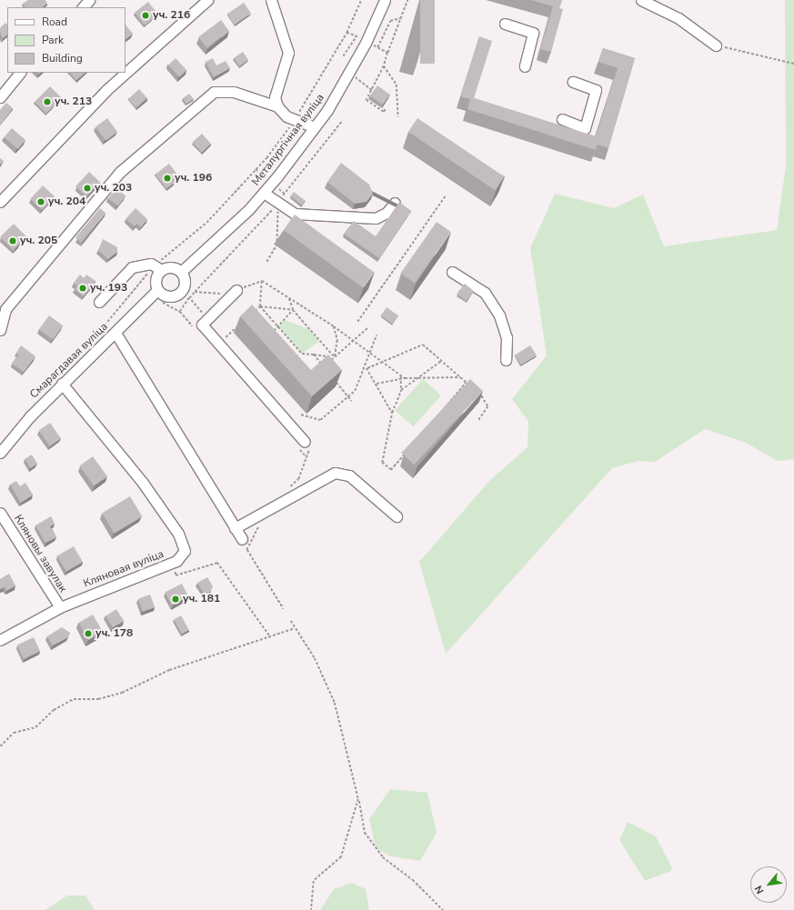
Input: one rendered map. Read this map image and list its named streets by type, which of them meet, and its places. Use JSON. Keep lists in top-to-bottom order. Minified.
{"streets":{"street":["Металургічная вуліца","Смарагдавая вуліца","Кляновы завулак","Кляновая вуліца"]},"crossings":[["Металургічная вуліца","Смарагдавая вуліца"],["Смарагдавая вуліца","Кляновая вуліца"],["Кляновы завулак","Кляновая вуліца"]],"places":["уч. 216","уч. 213","уч. 196","уч. 203","уч. 204","уч. 205","уч. 193","уч. 181","уч. 178"],"legend":["Road","Park","Building"],"north":"bottom left"}
